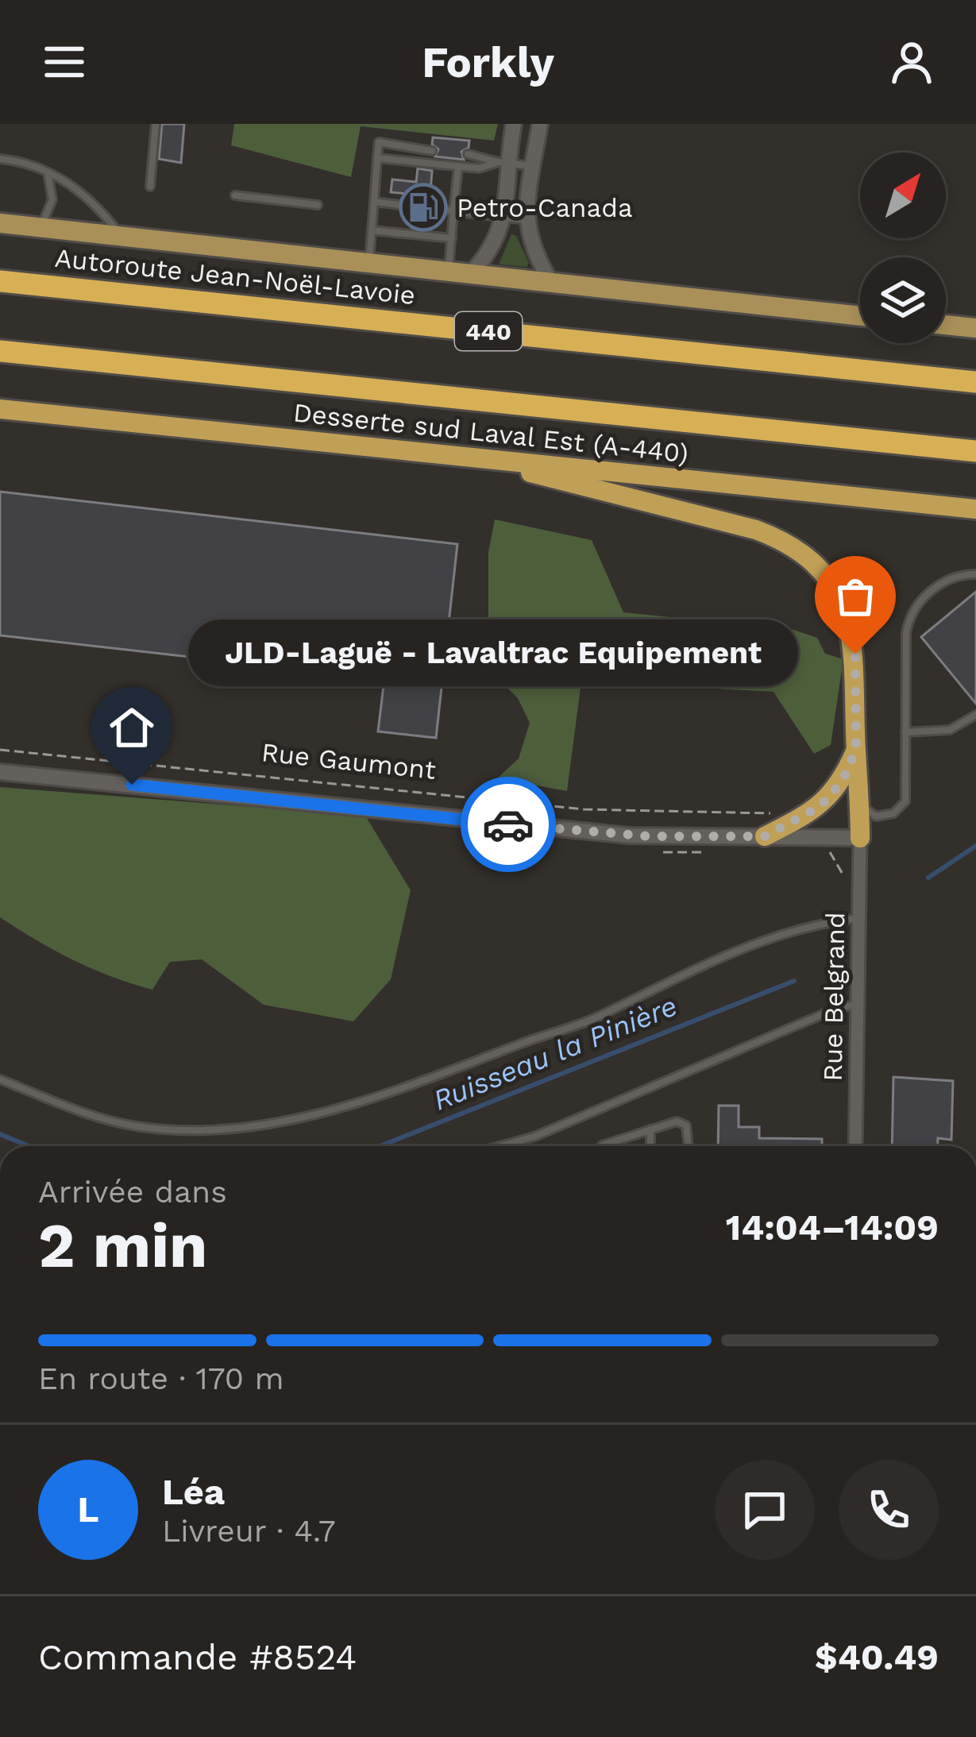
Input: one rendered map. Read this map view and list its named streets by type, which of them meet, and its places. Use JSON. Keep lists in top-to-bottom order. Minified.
{"streets":{"highway":["Autoroute Jean-Noël-Lavoie","440","Desserte sud Laval Est (A-440)"],"street":["Rue Gaumont","Rue Belgrand"]},"crossings":[["Rue Gaumont","Rue Belgrand"]],"water":["Ruisseau la Pinière"],"places":{"fuel station":["Petro-Canada"],"other":["JLD-Laguë - Lavaltrac Equipement"]},"north":"top right","page":{"header":"Forkly","bubble":"JLD-Laguë - Lavaltrac Equipement","heading":["2 min","Arrivée dans","14:04–14:09"],"panel":["Léa","Livreur · 4.7","Commande #8524","$40.49"],"bar":"En route · 170 m","round":"L"}}
